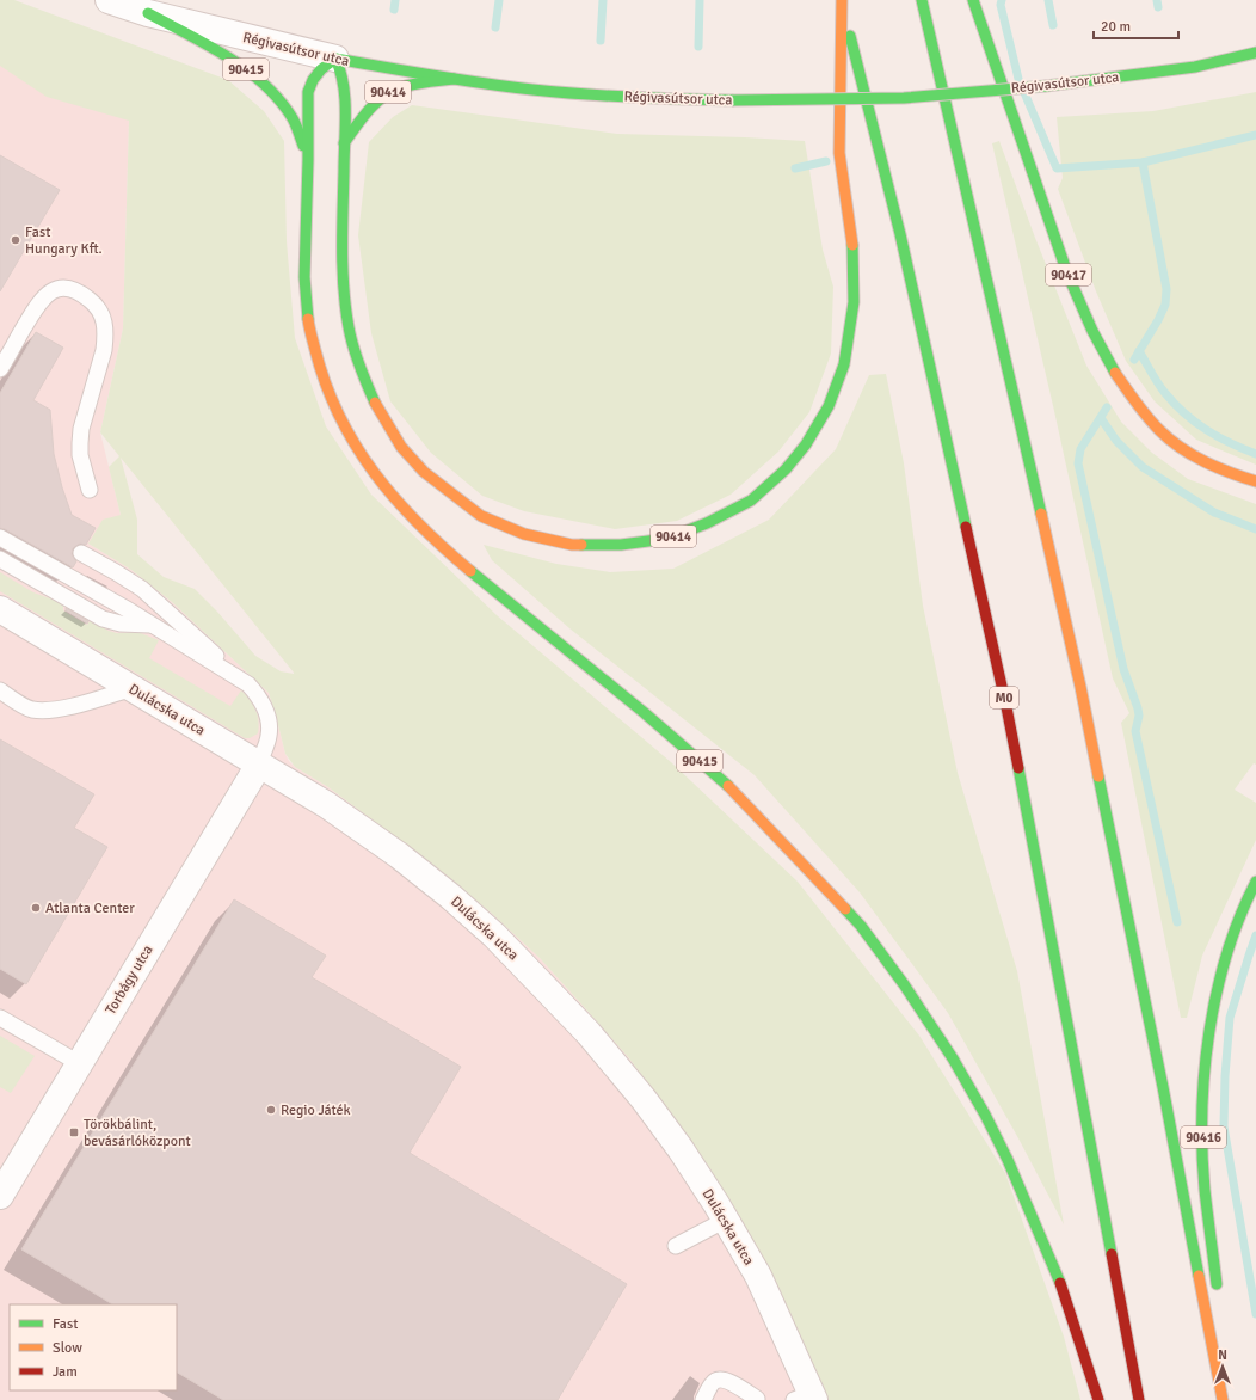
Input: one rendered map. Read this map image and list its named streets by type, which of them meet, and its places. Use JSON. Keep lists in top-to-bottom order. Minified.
{"streets":{"main road":["Régivasútsor utca","90415","90414","90417","M0","90416"],"street":["Dulácska utca","Torbágy utca"]},"crossings":[["Régivasútsor utca","90415"],["Régivasútsor utca","90414"],["90415","90414"],["90414","M0"],["Dulácska utca","Torbágy utca"]],"places":{"other":["Fast Hungary Kft.","Atlanta Center","Regio Játék"],"transit":["Törökbálint, bevásárlóközpont"]},"legend":["Fast","Slow","Jam"],"scale_bar":"20 m","north":"top"}
